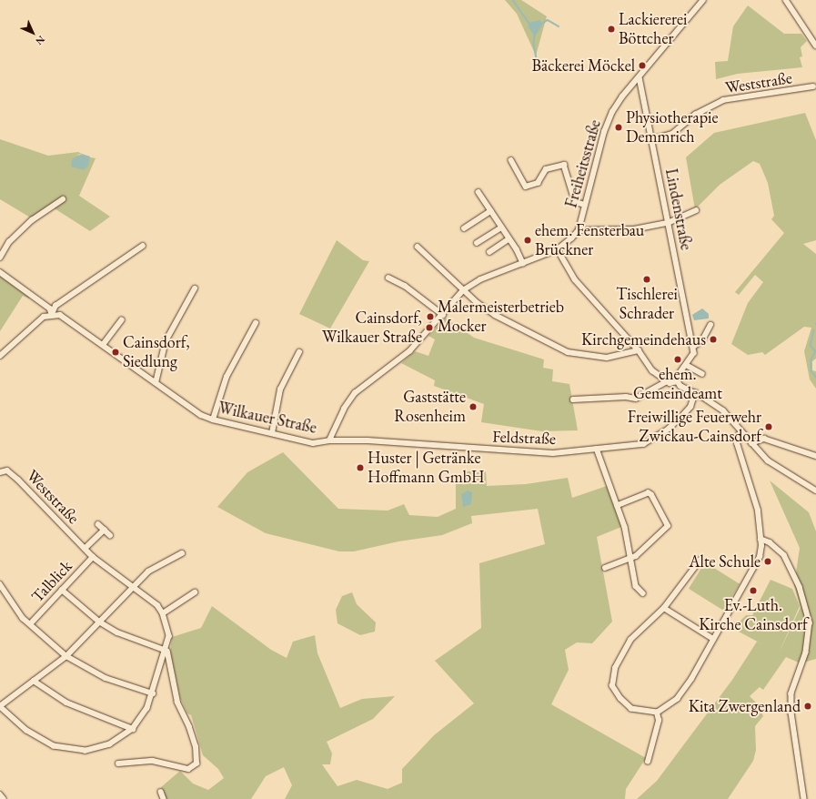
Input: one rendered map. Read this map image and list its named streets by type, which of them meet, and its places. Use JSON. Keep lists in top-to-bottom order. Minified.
{"streets":{"street":["Weststraße","Freiheitsstraße","Lindenstraße","Wilkauer Straße","Feldstraße","Talblick"]},"crossings":[["Weststraße","Lindenstraße"],["Weststraße","Talblick"],["Freiheitsstraße","Lindenstraße"],["Freiheitsstraße","Wilkauer Straße"],["Wilkauer Straße","Feldstraße"]],"places":["Lackiererei Böttcher","Bäckerei Möckel","Physiotherapie Demmrich","ehem. Fensterbau Brückner","Tischlerei Schrader","Malermeisterbetrieb Mocker","Cainsdorf, Wilkauer Straße","Kirchgemeindehaus","Cainsdorf, Siedlung","ehem. Gemeindeamt","Gaststätte Rosenheim","Freiwillige Feuerwehr Zwickau-Cainsdorf","Huster | Getränke Hoffmann GmbH","Alte Schule","Ev.-Luth. Kirche Cainsdorf","Kita Zwergenland"],"north":"bottom right"}
